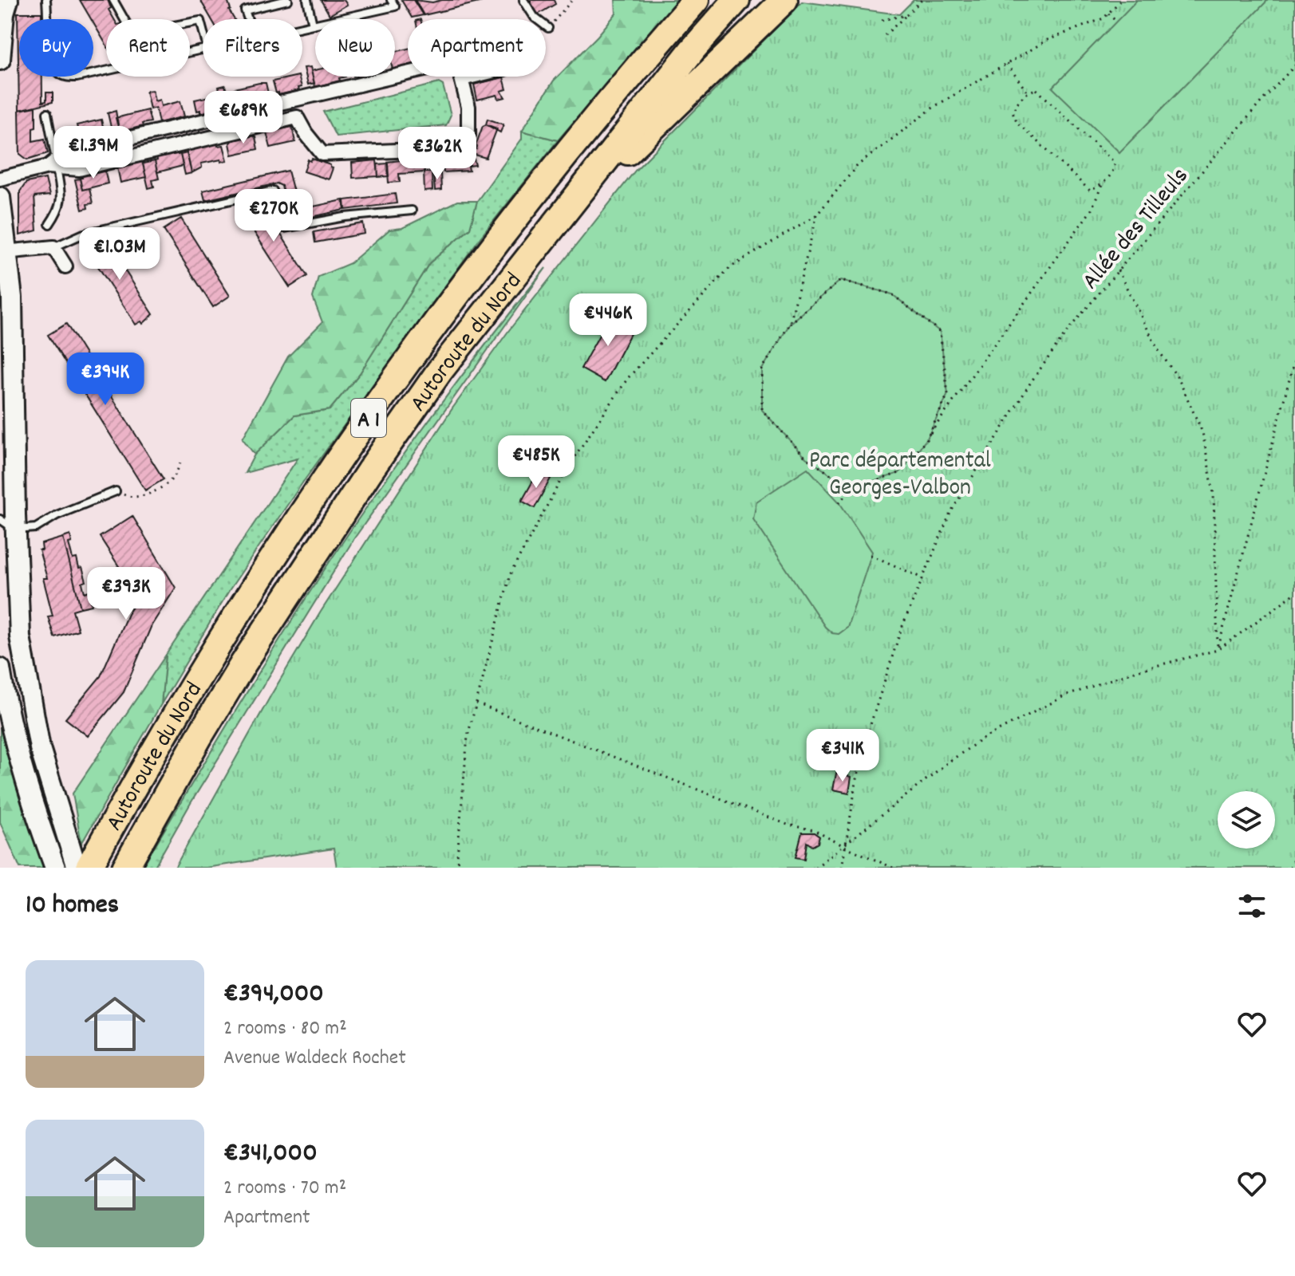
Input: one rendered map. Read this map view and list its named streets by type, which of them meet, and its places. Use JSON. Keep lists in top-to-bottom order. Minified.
{"streets":{"highway":["Autoroute du Nord","A 1"],"path":["Allée des Tilleuls"]},"parks":["Parc départemental Georges-Valbon"],"page":{"chip":["Buy","Rent","Filters","New","Apartment"],"price":["€689K","€1.39M","€362K","€270K","€1.03M","€446K","€394K","€485K","€393K","€341K"],"heading":"10 homes","list":[{"name":"€394,000","note":"2 rooms · 80 m² · Avenue Waldeck Rochet"},{"name":"€341,000","note":"2 rooms · 70 m² · Apartment"}]}}
